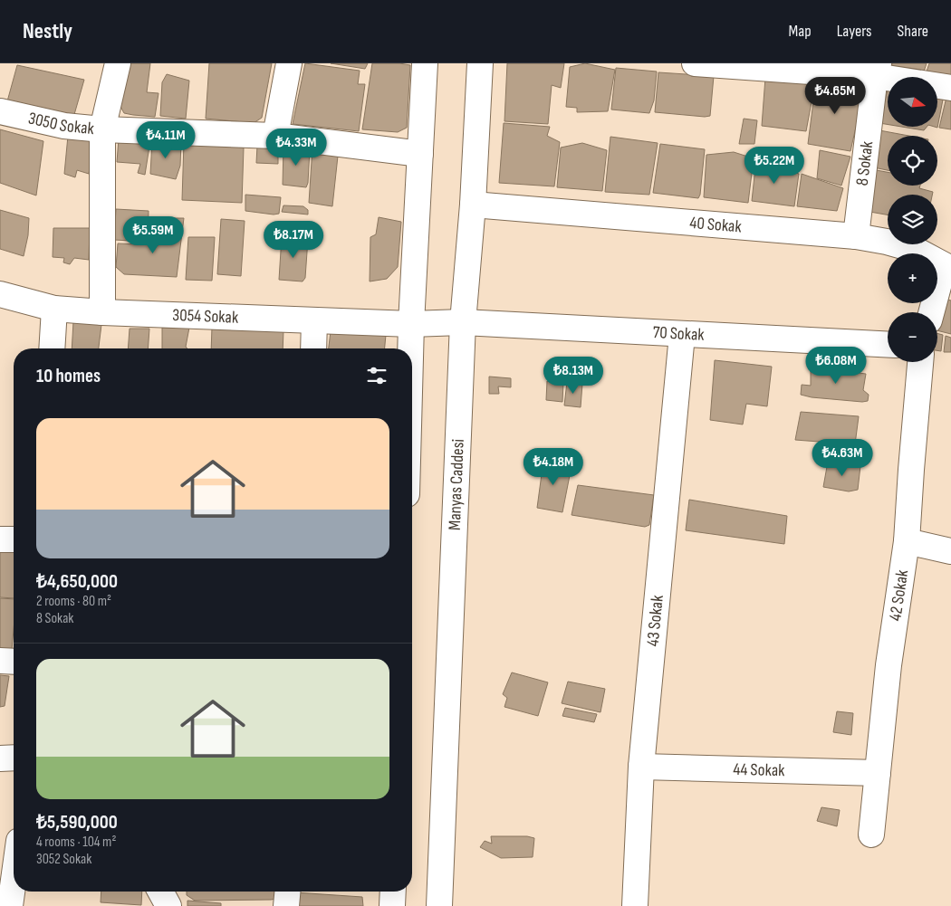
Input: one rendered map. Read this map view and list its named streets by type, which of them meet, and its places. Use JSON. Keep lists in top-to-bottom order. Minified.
{"streets":{"street":["3050 Sokak","8 Sokak","40 Sokak","3054 Sokak","70 Sokak","Manyas Caddesi","42 Sokak","43 Sokak","44 Sokak"]},"crossings":[["8 Sokak","40 Sokak"],["40 Sokak","Manyas Caddesi"],["3054 Sokak","70 Sokak"],["70 Sokak","Manyas Caddesi"],["70 Sokak","43 Sokak"],["42 Sokak","44 Sokak"],["43 Sokak","44 Sokak"]],"north":"right","page":{"header":"Nestly","nav":["Map","Layers","Share"],"map_buttons":["+","−"],"price":["₺4.65M","₺4.11M","₺4.33M","₺5.22M","₺5.59M","₺8.17M","₺6.08M","₺8.13M","₺4.63M","₺4.18M"],"heading":"10 homes","list":[{"name":"₺4,650,000","note":"2 rooms · 80 m² · 8 Sokak"},{"name":"₺5,590,000","note":"4 rooms · 104 m² · 3052 Sokak"}]}}
